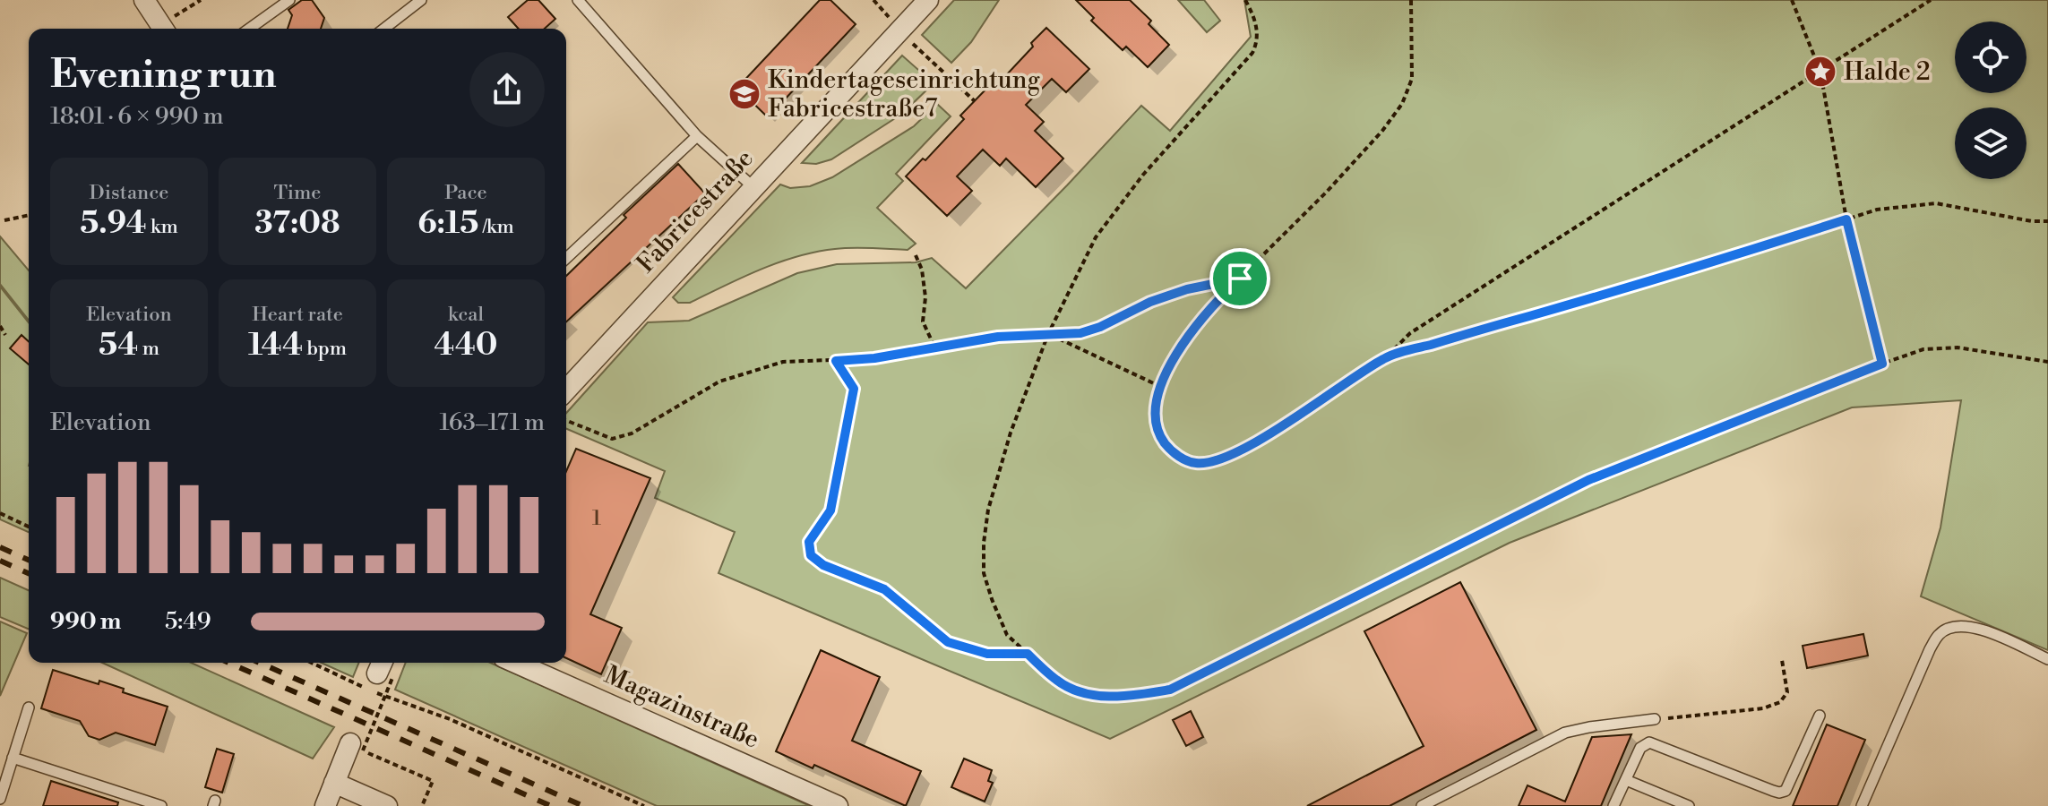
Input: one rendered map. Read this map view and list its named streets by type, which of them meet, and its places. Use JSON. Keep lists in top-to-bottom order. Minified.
{"streets":{"street":["Fabricestraße","Magazinstraße"]},"places":{"place":["Halde 2"],"school or university":["Kindertageseinrichtung Fabricestraße7"]},"house_numbers":["1"],"page":{"heading":["Evening run","18:01 · 6 × 990 m"],"stats":[["Distance","5.94 km"],["Time","37:08"],["Pace","6:15 /km"],["Elevation","54 m"],["Heart rate","144 bpm"],["kcal","440"]],"chart":["Elevation","163–171 m"],"list":[{"name":"990 m","note":"5:49"}]}}
